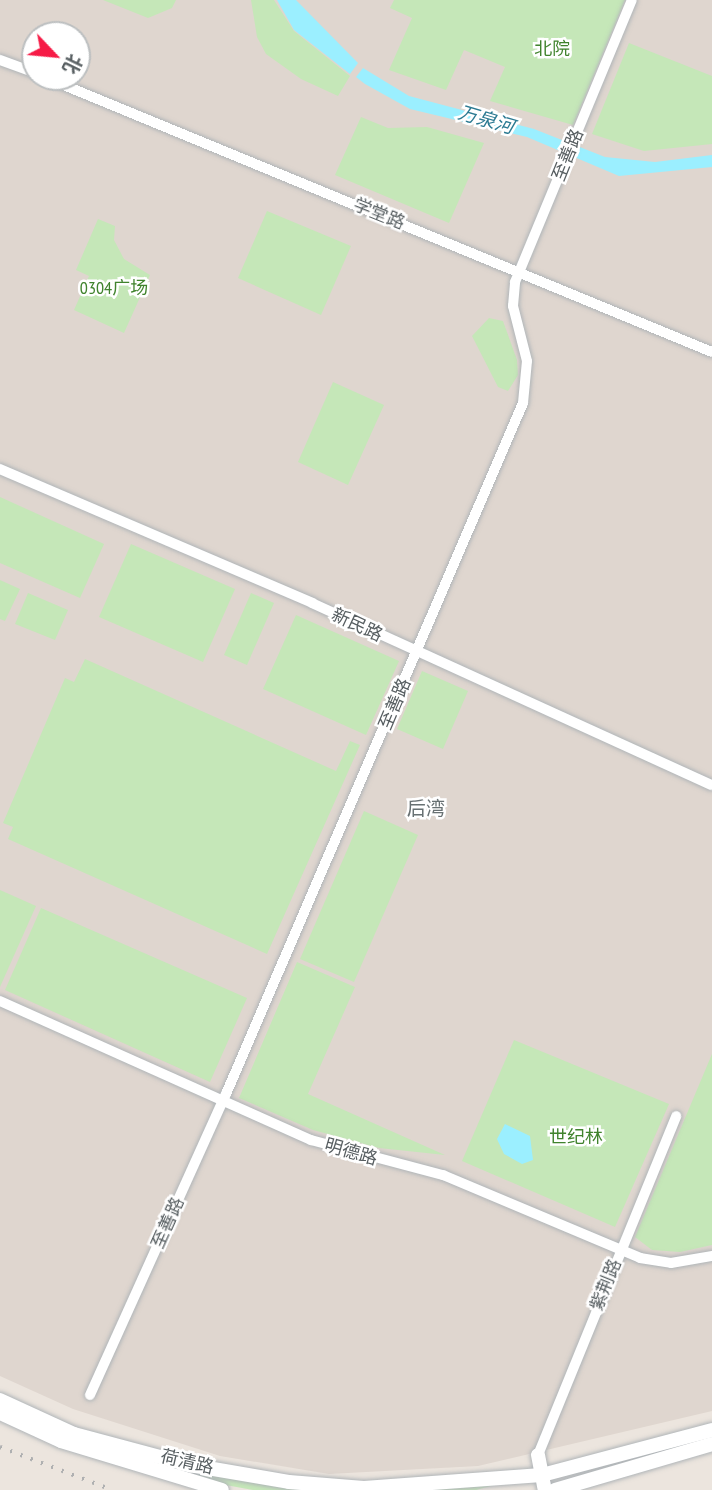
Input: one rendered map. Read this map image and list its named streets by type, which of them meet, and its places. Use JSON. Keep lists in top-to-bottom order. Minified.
{"streets":{"main road":["荷清路"],"street":["至善路","学堂路","新民路","明德路","紫荆路"]},"crossings":[["至善路","学堂路"],["至善路","新民路"],["至善路","明德路"],["明德路","紫荆路"]],"districts":["后湾"],"water":["万泉河"],"parks":["北院","0304广场","世纪林"],"north":"bottom right"}
